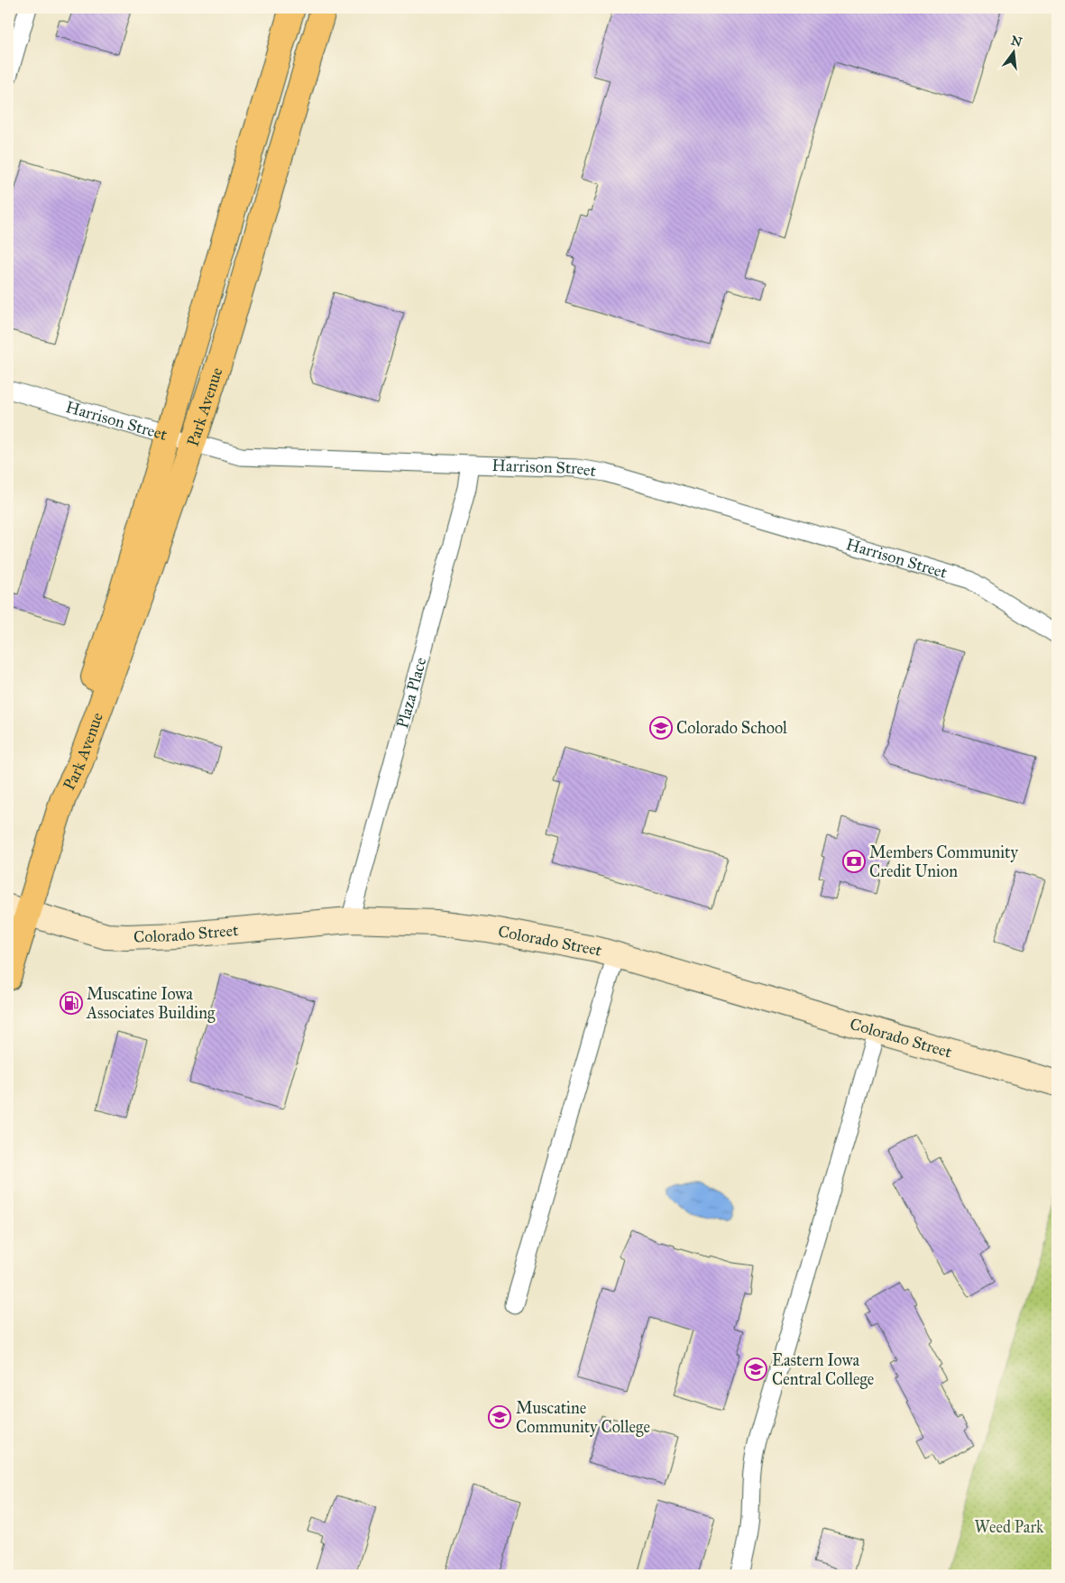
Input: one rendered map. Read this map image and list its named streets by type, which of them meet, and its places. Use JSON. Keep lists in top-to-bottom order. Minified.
{"streets":{"main road":["Park Avenue"],"street":["Harrison Street","Plaza Place","Colorado Street"]},"crossings":[["Park Avenue","Harrison Street"],["Park Avenue","Colorado Street"],["Harrison Street","Plaza Place"],["Plaza Place","Colorado Street"]],"parks":["Weed Park"],"places":{"school or university":["Colorado School","Eastern Iowa Central College","Muscatine Community College"],"bank":["Members Community Credit Union"],"fuel station":["Muscatine Iowa Associates Building"]},"north":"top"}
